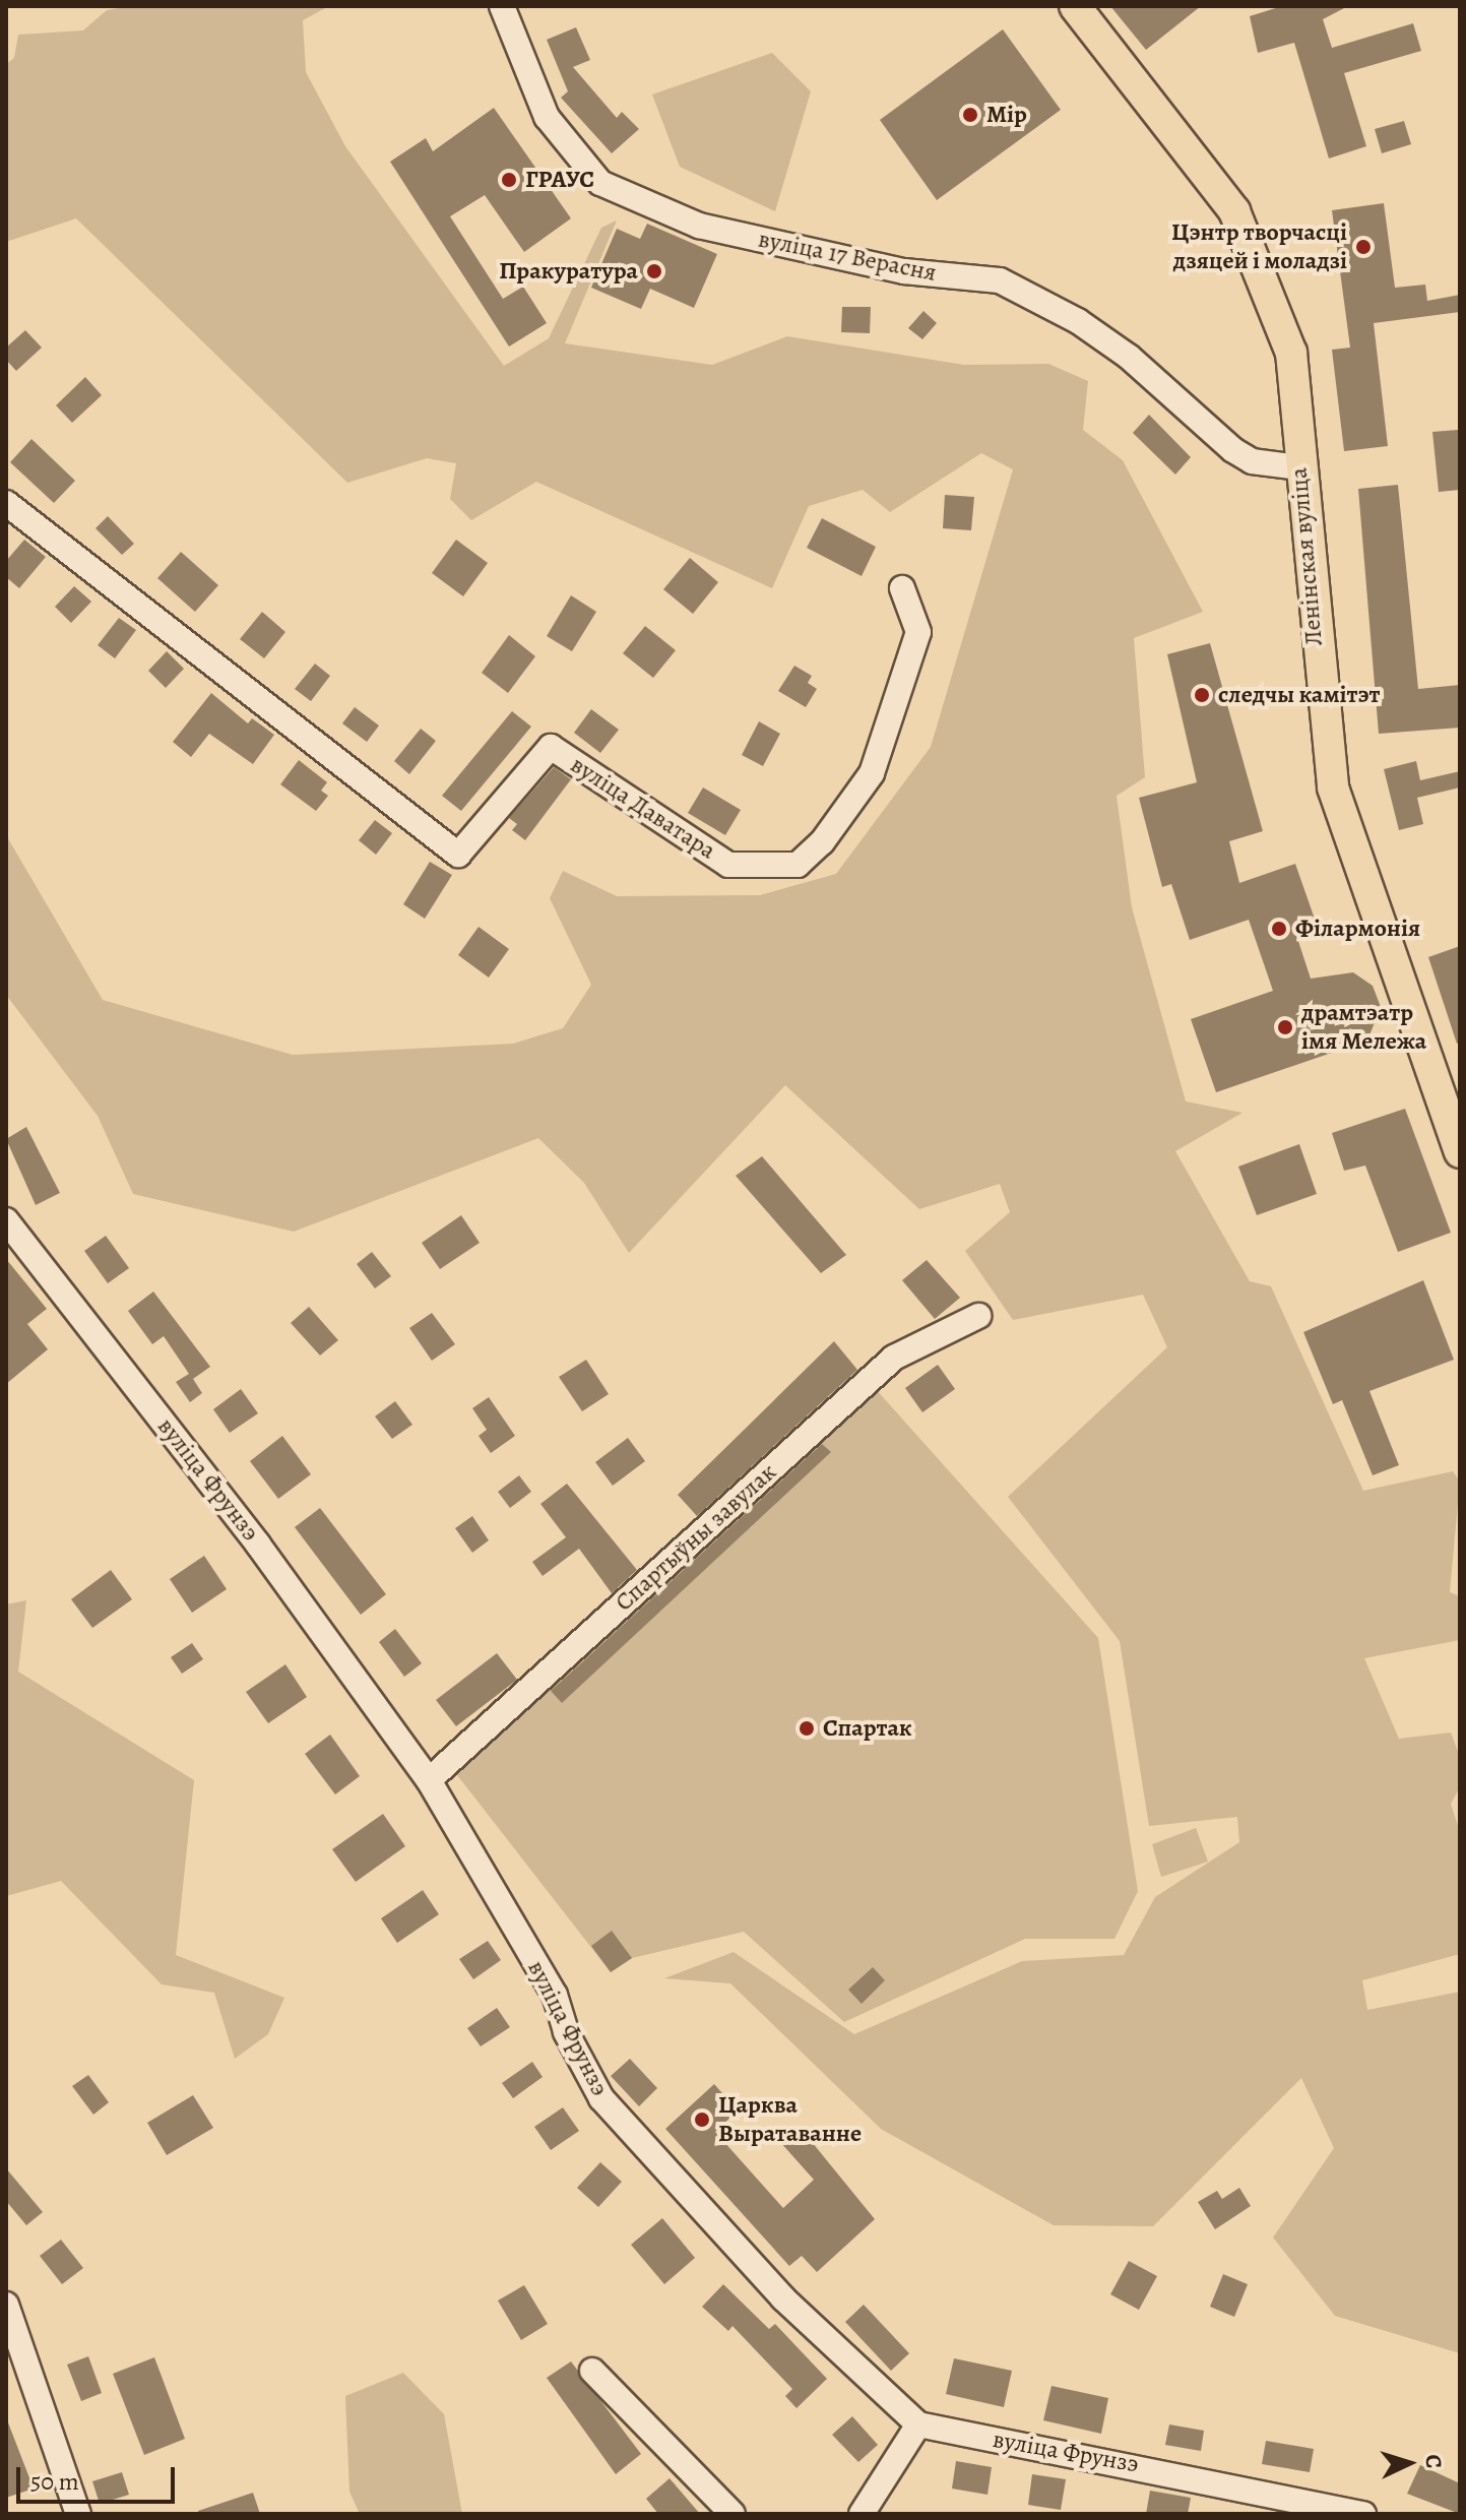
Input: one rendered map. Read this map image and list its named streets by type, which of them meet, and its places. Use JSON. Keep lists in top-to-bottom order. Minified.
{"streets":{"main road":["Ленінская вуліца"],"street":["вуліца 17 Верасня","вуліца Даватара","вуліца Фрунзэ","Спартыўны завулак"]},"crossings":[["вуліца 17 Верасня","Ленінская вуліца"],["вуліца Фрунзэ","Спартыўны завулак"]],"places":["Мір","ГРАУС","Цэнтр творчасці дзяцей і моладзі","Пракуратура","следчы камітэт","Філармонія","драмтэатр імя Мележа","Спартак","Царква Выратаванне"],"scale_bar":"50 m","north":"right"}
